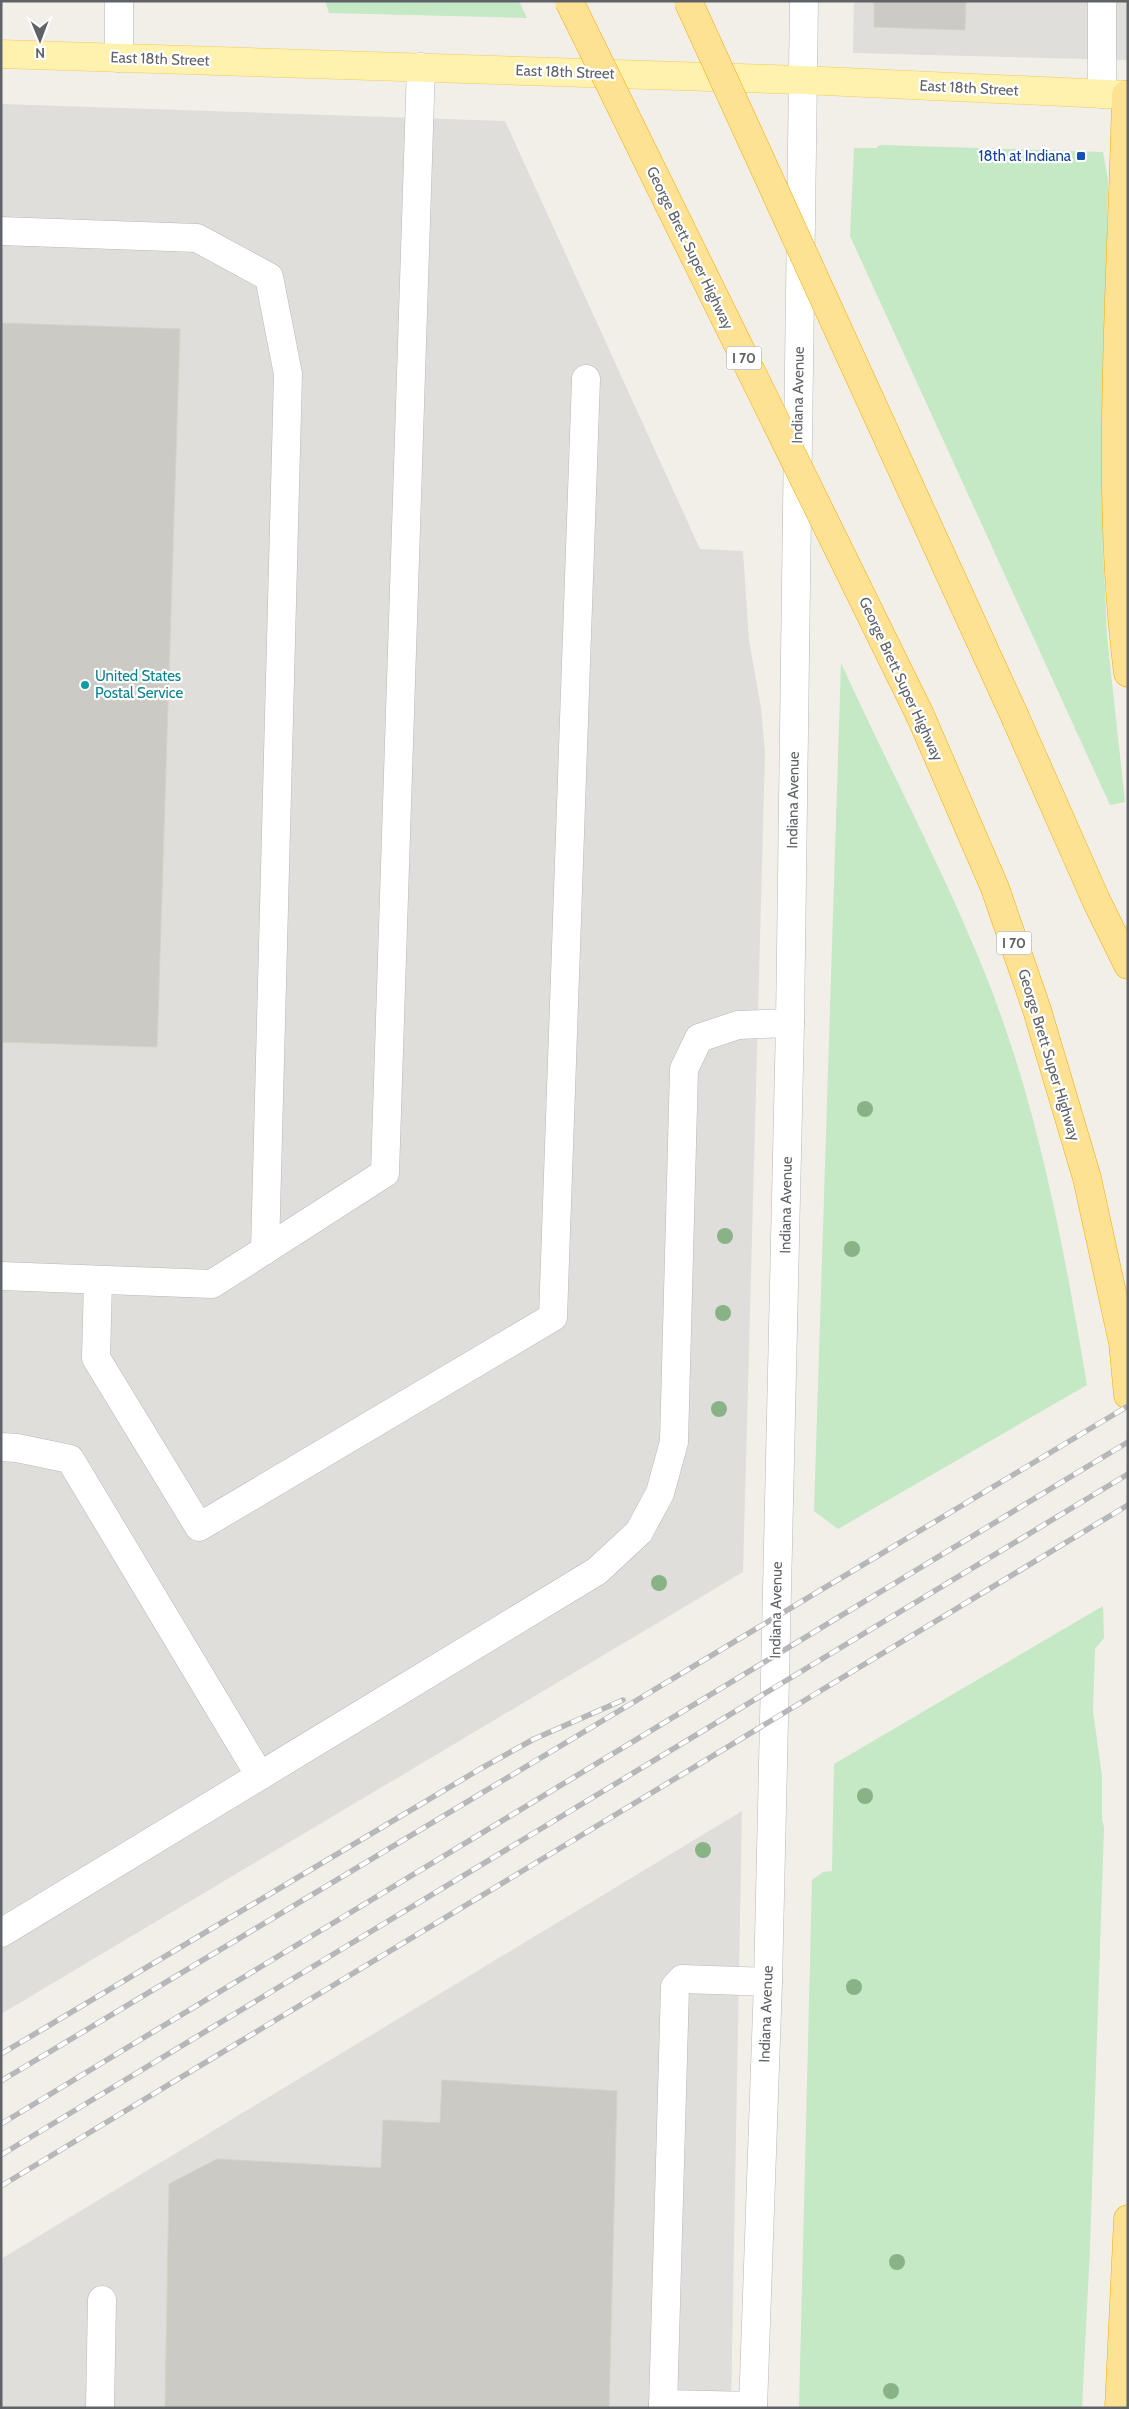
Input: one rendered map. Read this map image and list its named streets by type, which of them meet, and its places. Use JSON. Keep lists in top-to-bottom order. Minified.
{"streets":{"highway":["George Brett Super Highway","I 70"],"main road":["East 18th Street"],"street":["Indiana Avenue"]},"crossings":[["East 18th Street","Indiana Avenue"]],"places":{"transit":["18th at Indiana"],"other":["United States Postal Service"]},"north":"bottom"}
